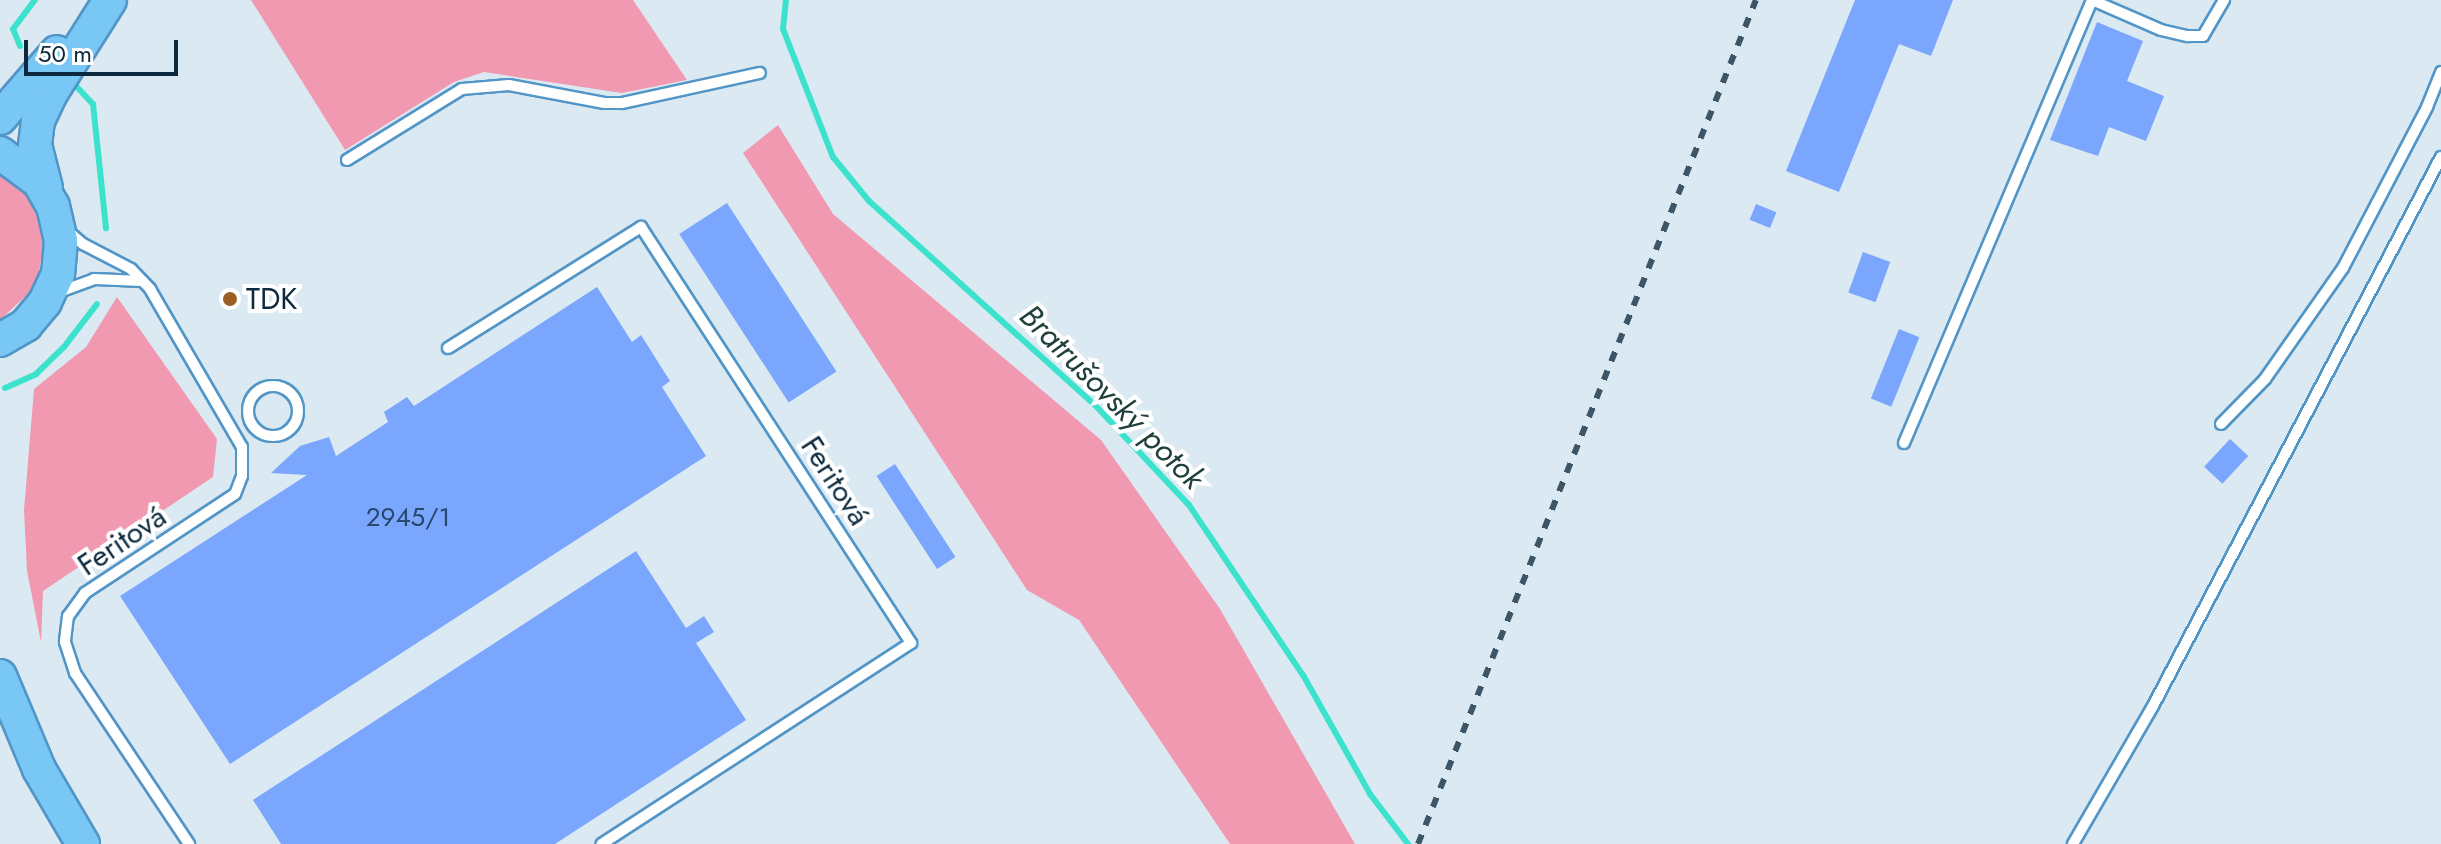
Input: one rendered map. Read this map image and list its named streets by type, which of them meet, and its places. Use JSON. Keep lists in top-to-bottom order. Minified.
{"streets":{"lane":["Feritová"]},"water":["Bratrušovský potok"],"places":["TDK"],"house_numbers":["2945/1"],"scale_bar":"50 m"}
